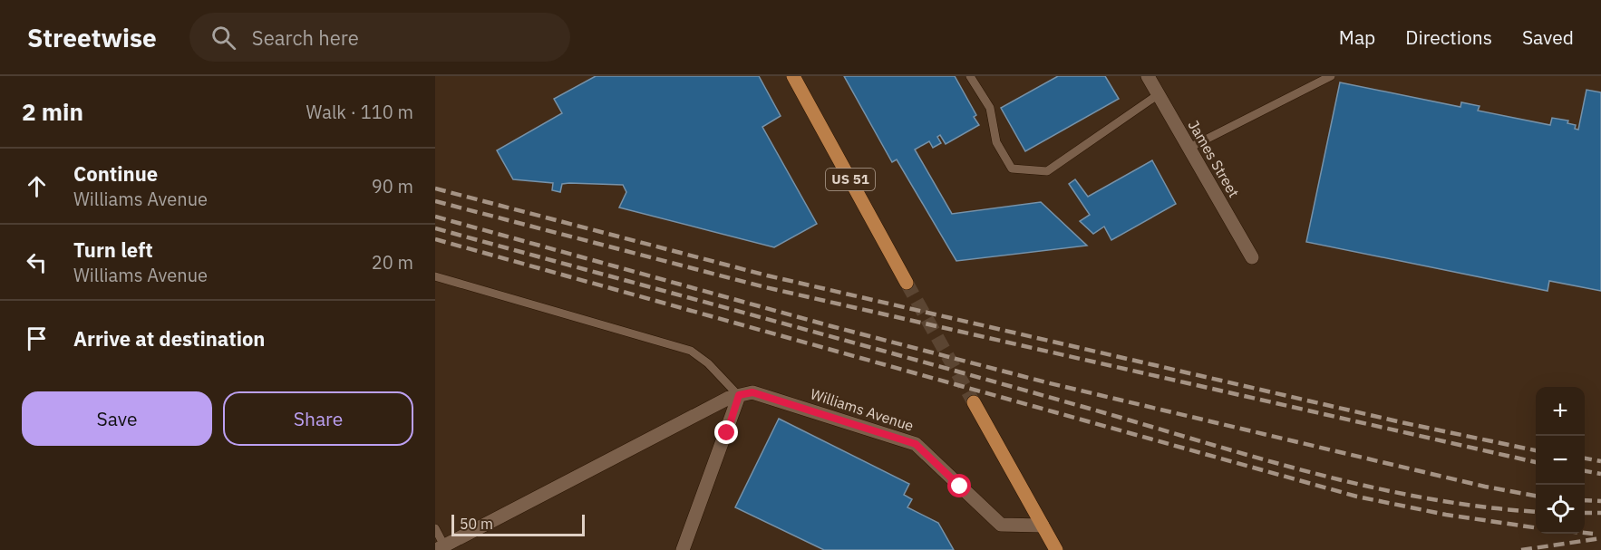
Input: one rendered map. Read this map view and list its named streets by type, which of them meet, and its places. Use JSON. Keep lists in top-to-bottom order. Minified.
{"streets":{"main road":["US 51"],"street":["James Street","Williams Avenue"]},"scale_bar":"50 m","page":{"header":"Streetwise","search":"Search here","nav":["Map","Directions","Saved"],"heading":["2 min","Walk · 110 m"],"list":[["Continue","Williams Avenue","90 m"],["Turn left","Williams Avenue","20 m"],"Arrive at destination"],"buttons":["Save","Share"],"map_buttons":["+","−"],"scale":"50 m"}}
